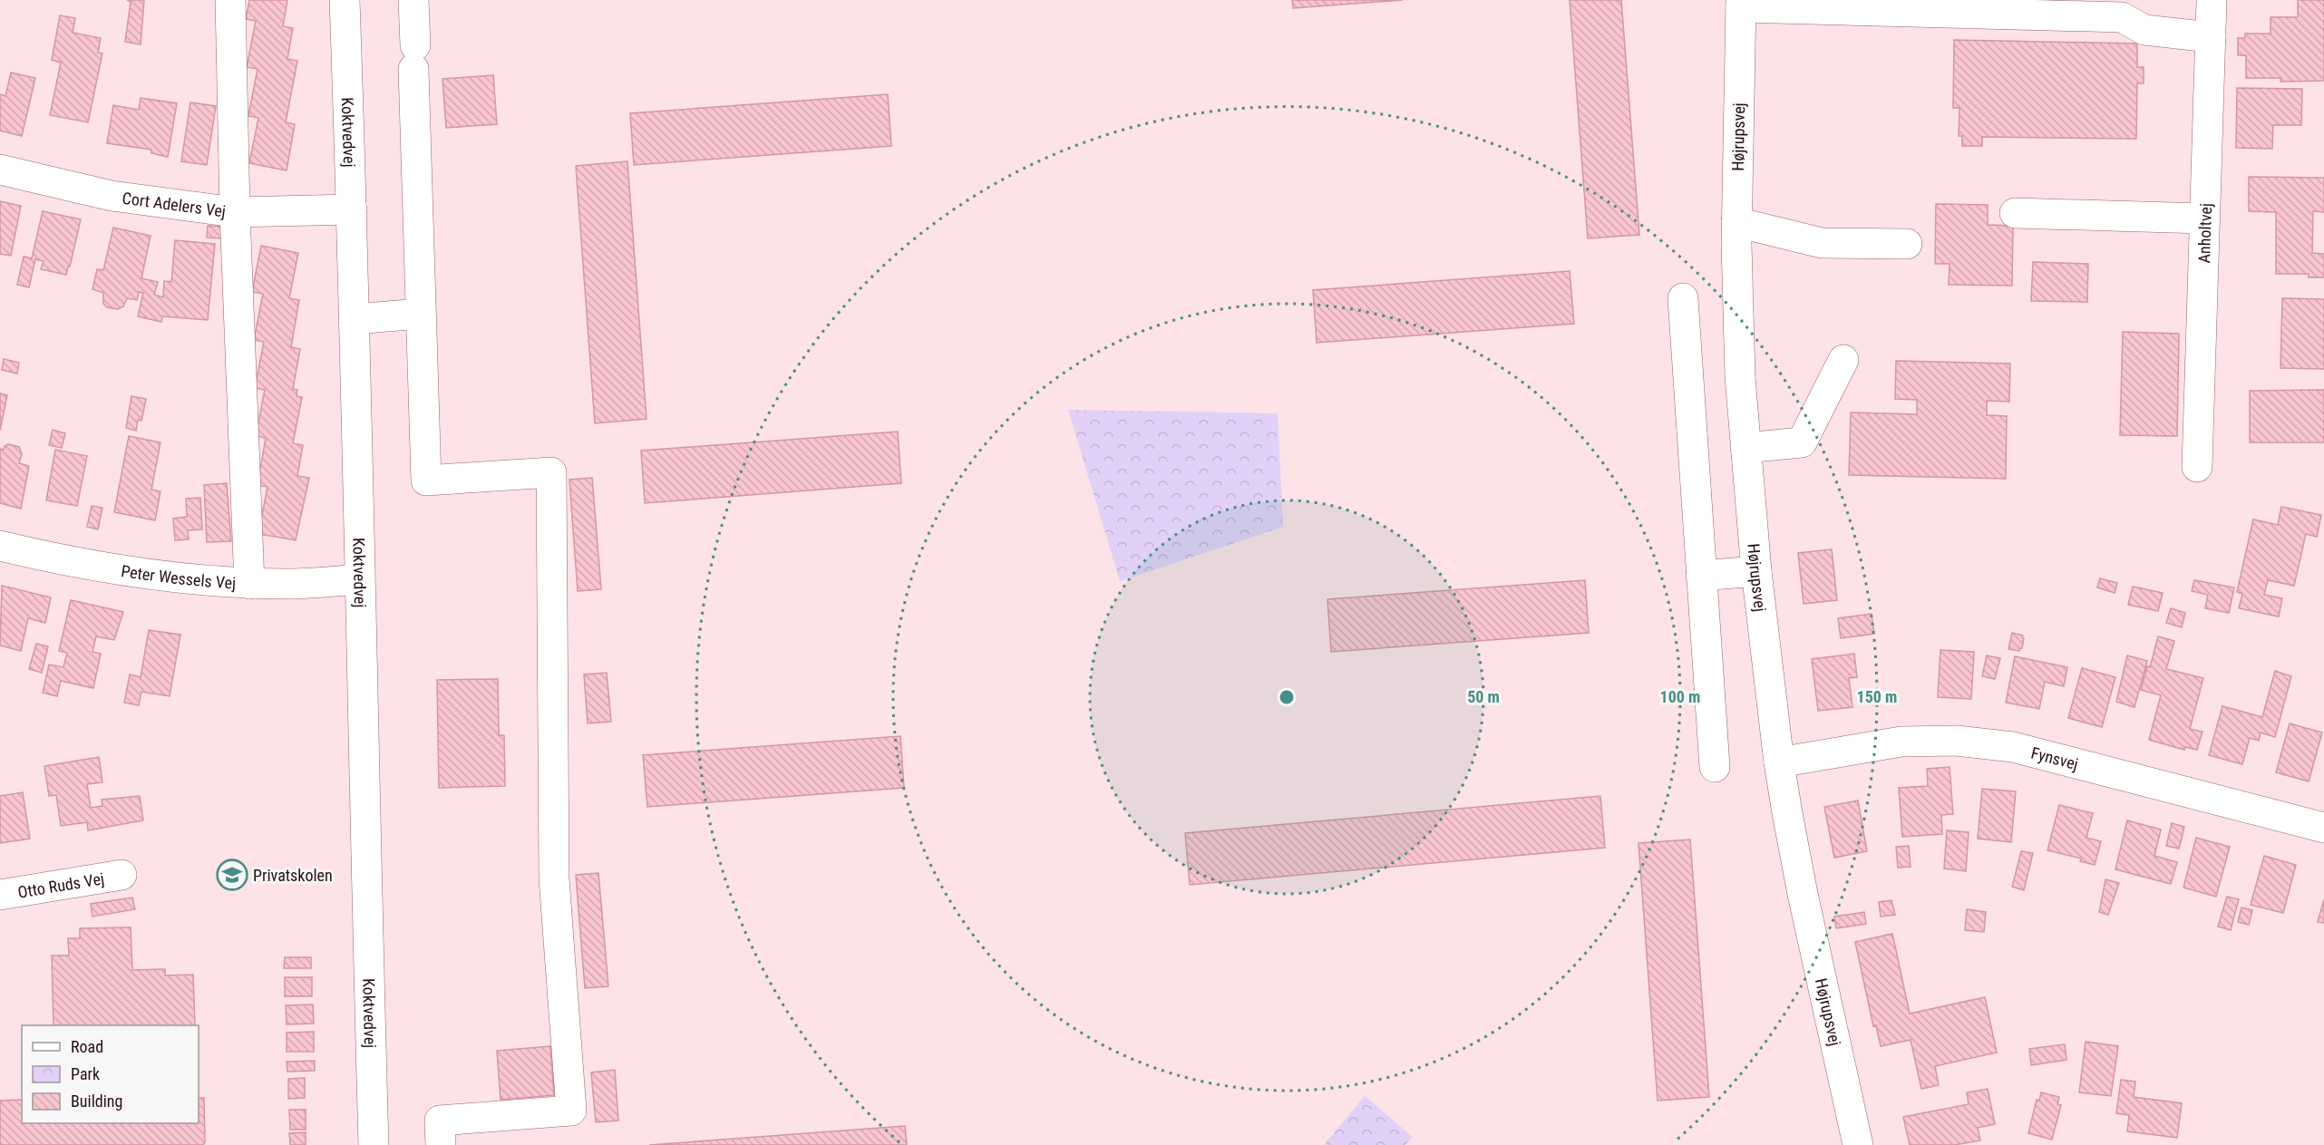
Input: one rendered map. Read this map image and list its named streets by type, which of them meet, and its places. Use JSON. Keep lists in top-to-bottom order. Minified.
{"streets":{"street":["Koktvedvej","Højrupsvej","Cort Adelers Vej","Anholtvej","Peter Wessels Vej","Fynsvej","Otto Ruds Vej"]},"crossings":[["Koktvedvej","Cort Adelers Vej"],["Koktvedvej","Peter Wessels Vej"],["Højrupsvej","Fynsvej"]],"places":{"school or university":["Privatskolen"]},"legend":["Road","Park","Building"],"rings":["50 m","100 m","150 m"]}
